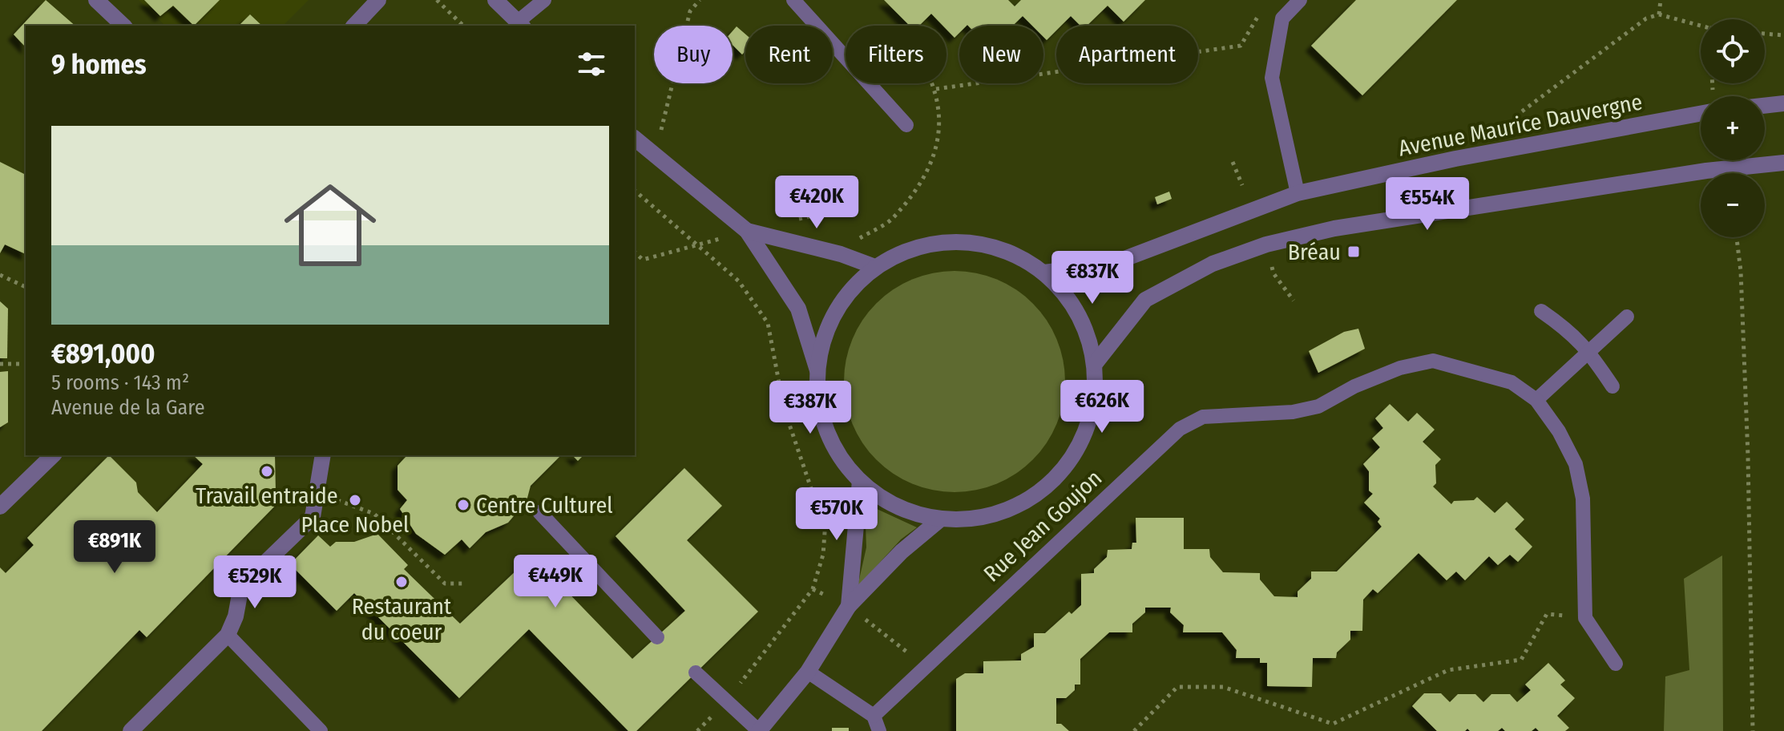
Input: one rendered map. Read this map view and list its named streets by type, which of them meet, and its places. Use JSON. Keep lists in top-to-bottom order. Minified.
{"streets":{"street":["Avenue Maurice Dauvergne"],"lane":["Rue Jean Goujon"]},"places":{"transit":["Bréau"],"other":["Travail entraide","Place Nobel","Centre Culturel","Restaurant du coeur"]},"page":{"map_buttons":["+","−"],"chip":["Buy","Rent","Filters","New","Apartment"],"heading":"9 homes","list":[{"name":"€891,000","note":"5 rooms · 143 m² · Avenue de la Gare"}],"price":["€420K","€554K","€837K","€626K","€387K","€570K","€891K","€449K","€529K"]}}
